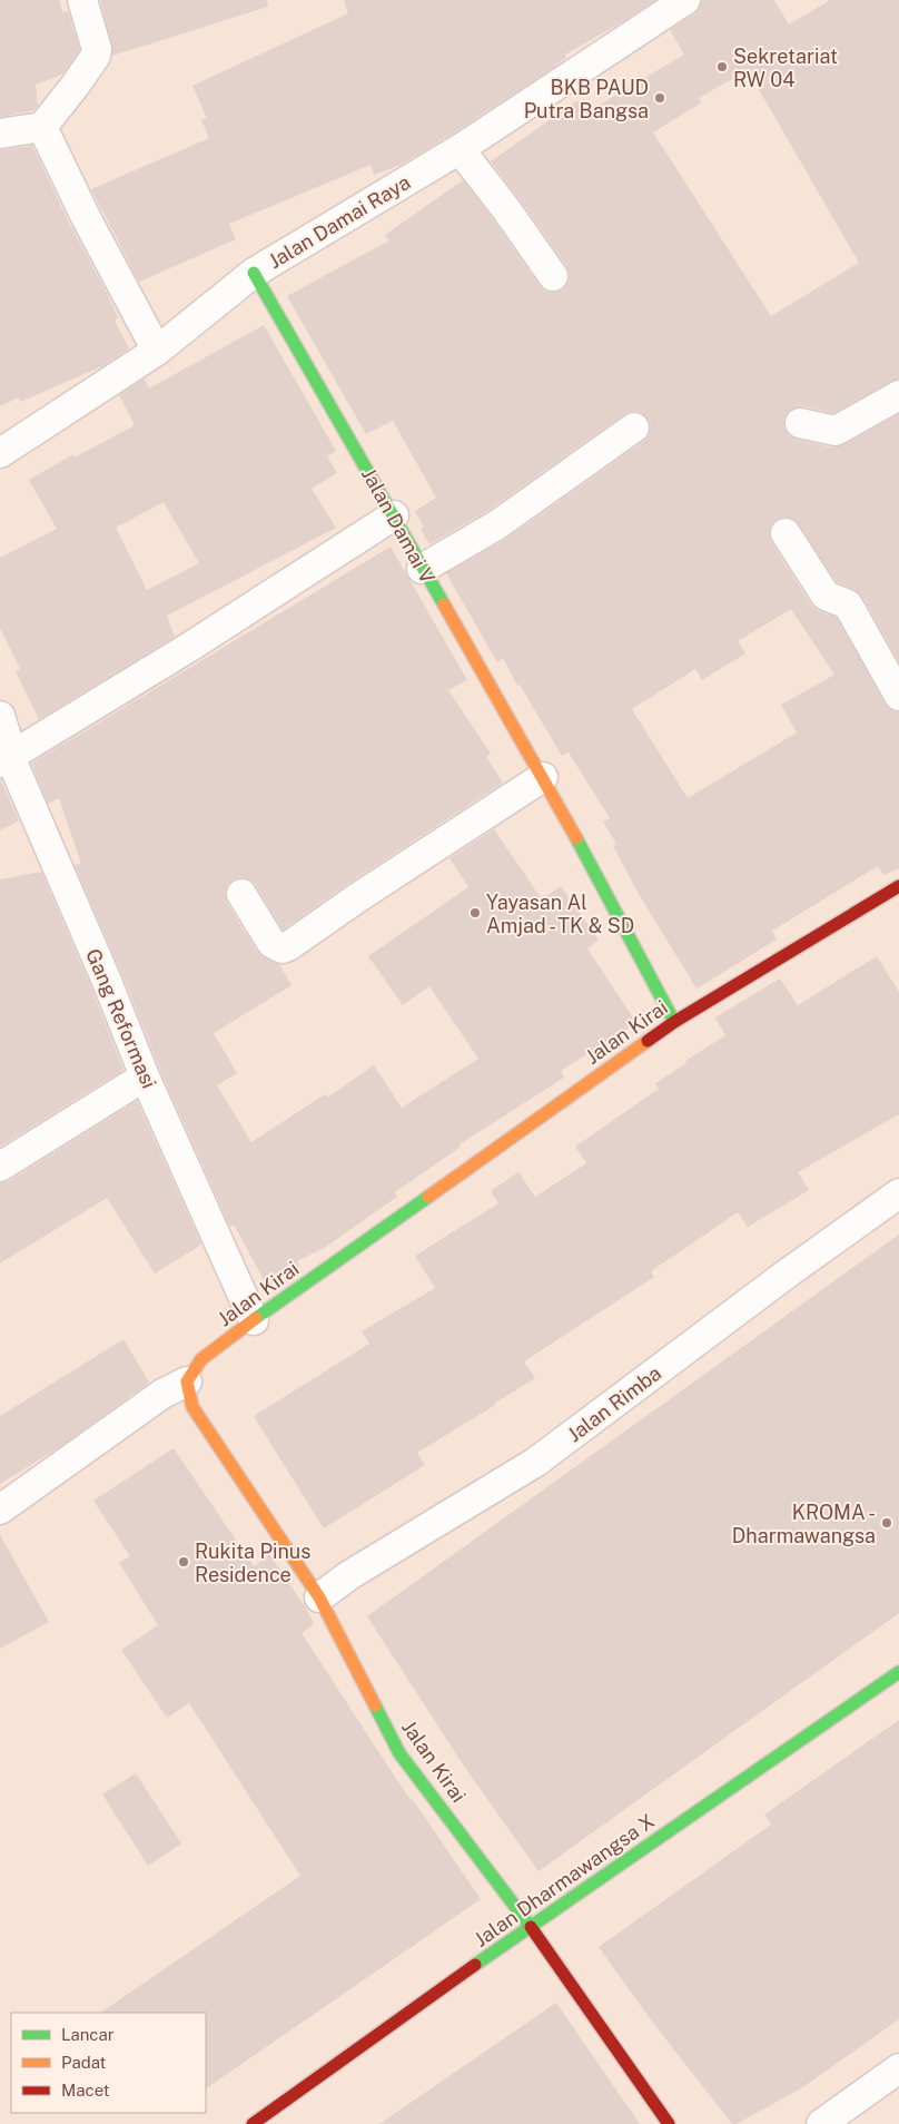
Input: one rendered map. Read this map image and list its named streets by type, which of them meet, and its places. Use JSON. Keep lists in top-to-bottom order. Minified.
{"streets":{"street":["Jalan Damai Raya","Jalan Damai V","Gang Reformasi","Jalan Kirai","Jalan Rimba","Jalan Dharmawangsa X"]},"crossings":[["Jalan Damai Raya","Jalan Damai V"],["Jalan Damai V","Jalan Kirai"],["Gang Reformasi","Jalan Kirai"],["Jalan Kirai","Jalan Rimba"],["Jalan Kirai","Jalan Dharmawangsa X"]],"places":["Sekretariat RW 04","BKB PAUD Putra Bangsa","Yayasan Al Amjad - TK & SD","KROMA - Dharmawangsa","Rukita Pinus Residence"],"legend":["Lancar","Padat","Macet"]}
